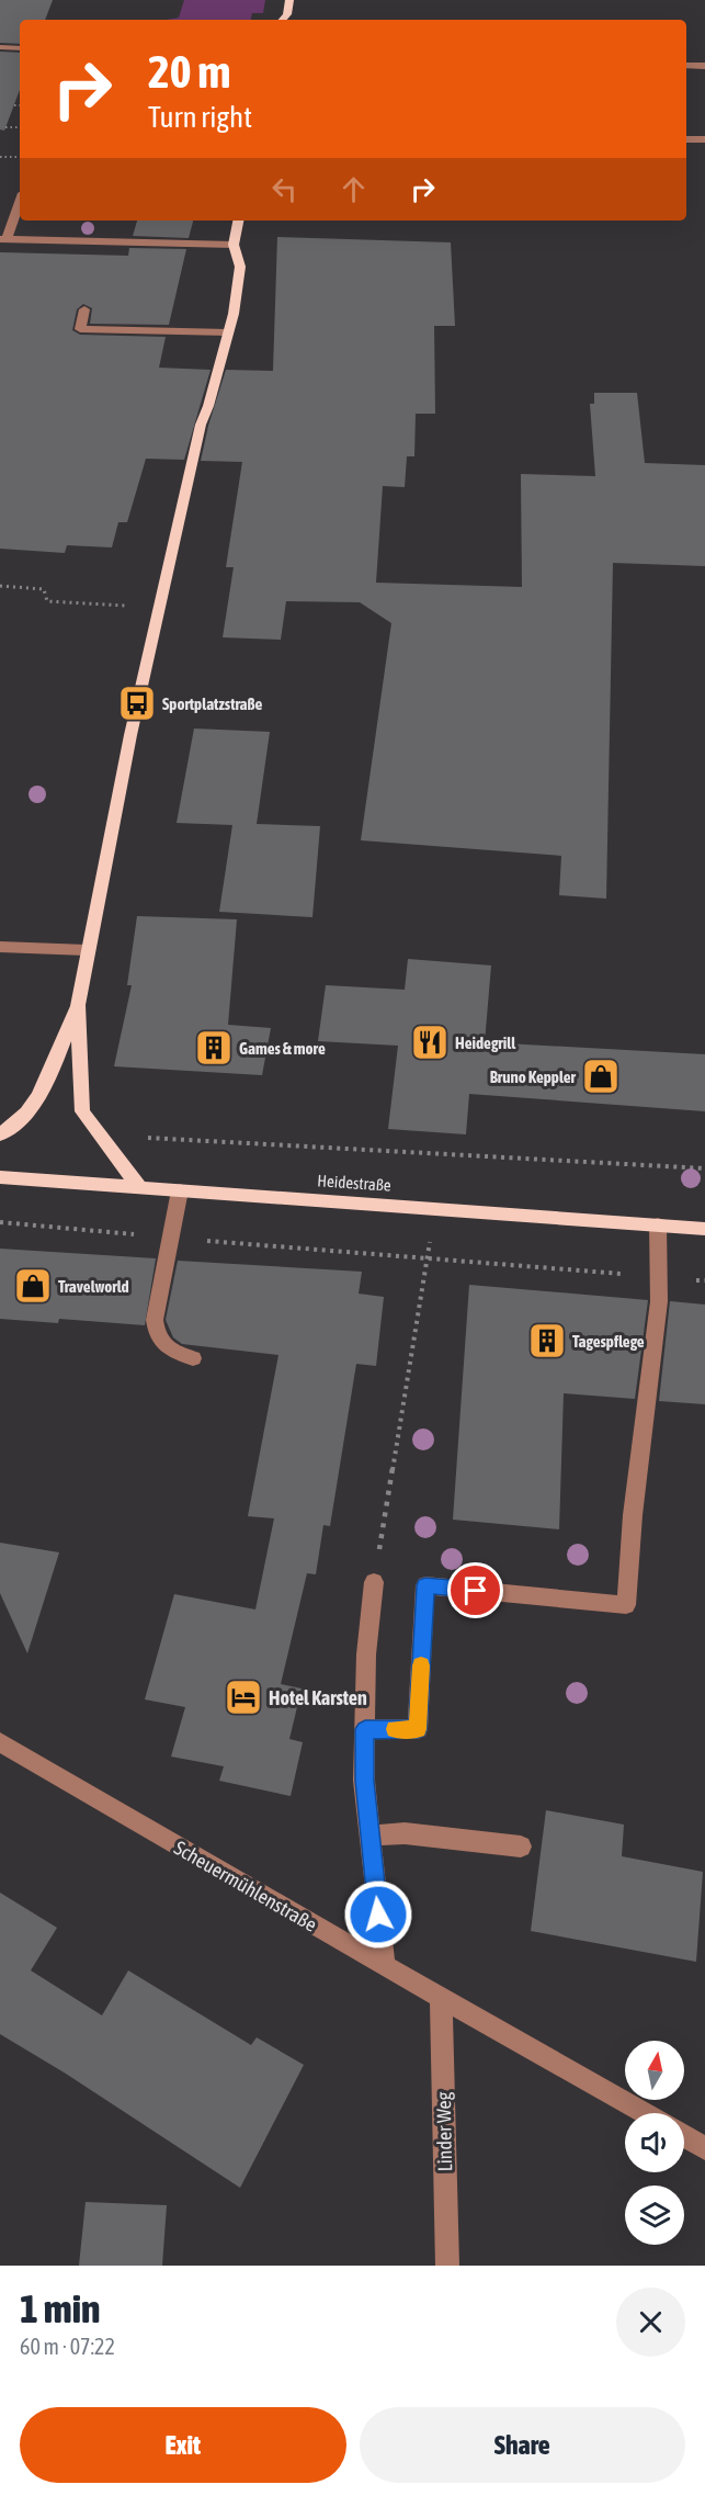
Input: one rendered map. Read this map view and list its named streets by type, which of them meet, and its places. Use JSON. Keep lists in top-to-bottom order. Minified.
{"streets":{"main road":["Heidestraße"],"street":["Scheuermühlenstraße","Linder Weg"]},"crossings":[["Scheuermühlenstraße","Linder Weg"]],"places":{"bus stop":["Sportplatzstraße"],"restaurant":["Heidegrill"],"building":["Games & more","Tagespflege"],"shop":["Bruno Keppler","Travelworld"],"hotel":["Hotel Karsten"]},"north":"top","page":{"turn":["20 m","Turn right"],"heading":["1 min","60 m · 07:22"],"buttons":["Exit","Share"]}}
